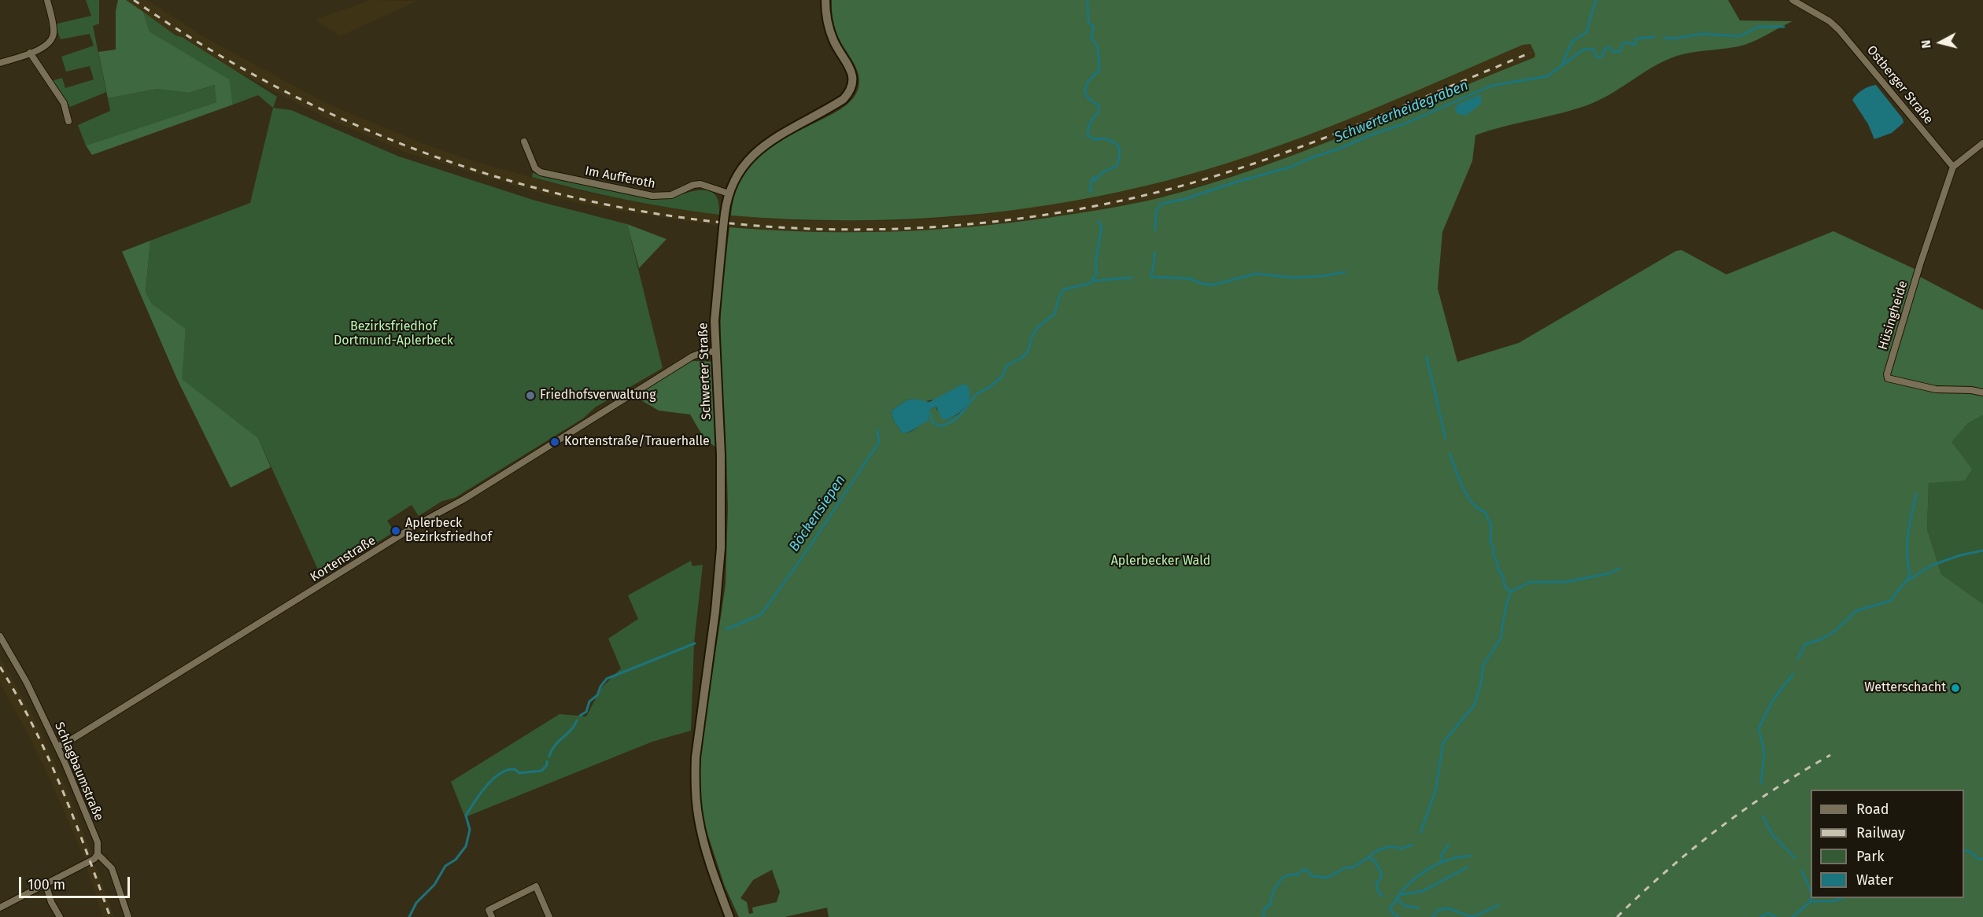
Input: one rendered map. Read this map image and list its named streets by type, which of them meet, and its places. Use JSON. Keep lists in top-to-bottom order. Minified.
{"streets":{"street":["Ostberger Straße","Im Aufferoth","Hüsingheide","Schwerter Straße","Kortenstraße","Schlagbaumstraße"]},"crossings":[["Ostberger Straße","Hüsingheide"],["Im Aufferoth","Schwerter Straße"],["Schwerter Straße","Kortenstraße"],["Kortenstraße","Schlagbaumstraße"]],"water":["Schwerterheidegraben","Böckensiepen"],"parks":["Bezirksfriedhof Dortmund-Aplerbeck","Aplerbecker Wald"],"places":["Friedhofsverwaltung","Kortenstraße/Trauerhalle","Aplerbeck Bezirksfriedhof","Wetterschacht"],"legend":["Road","Railway","Park","Water"],"scale_bar":"100 m","north":"left"}
